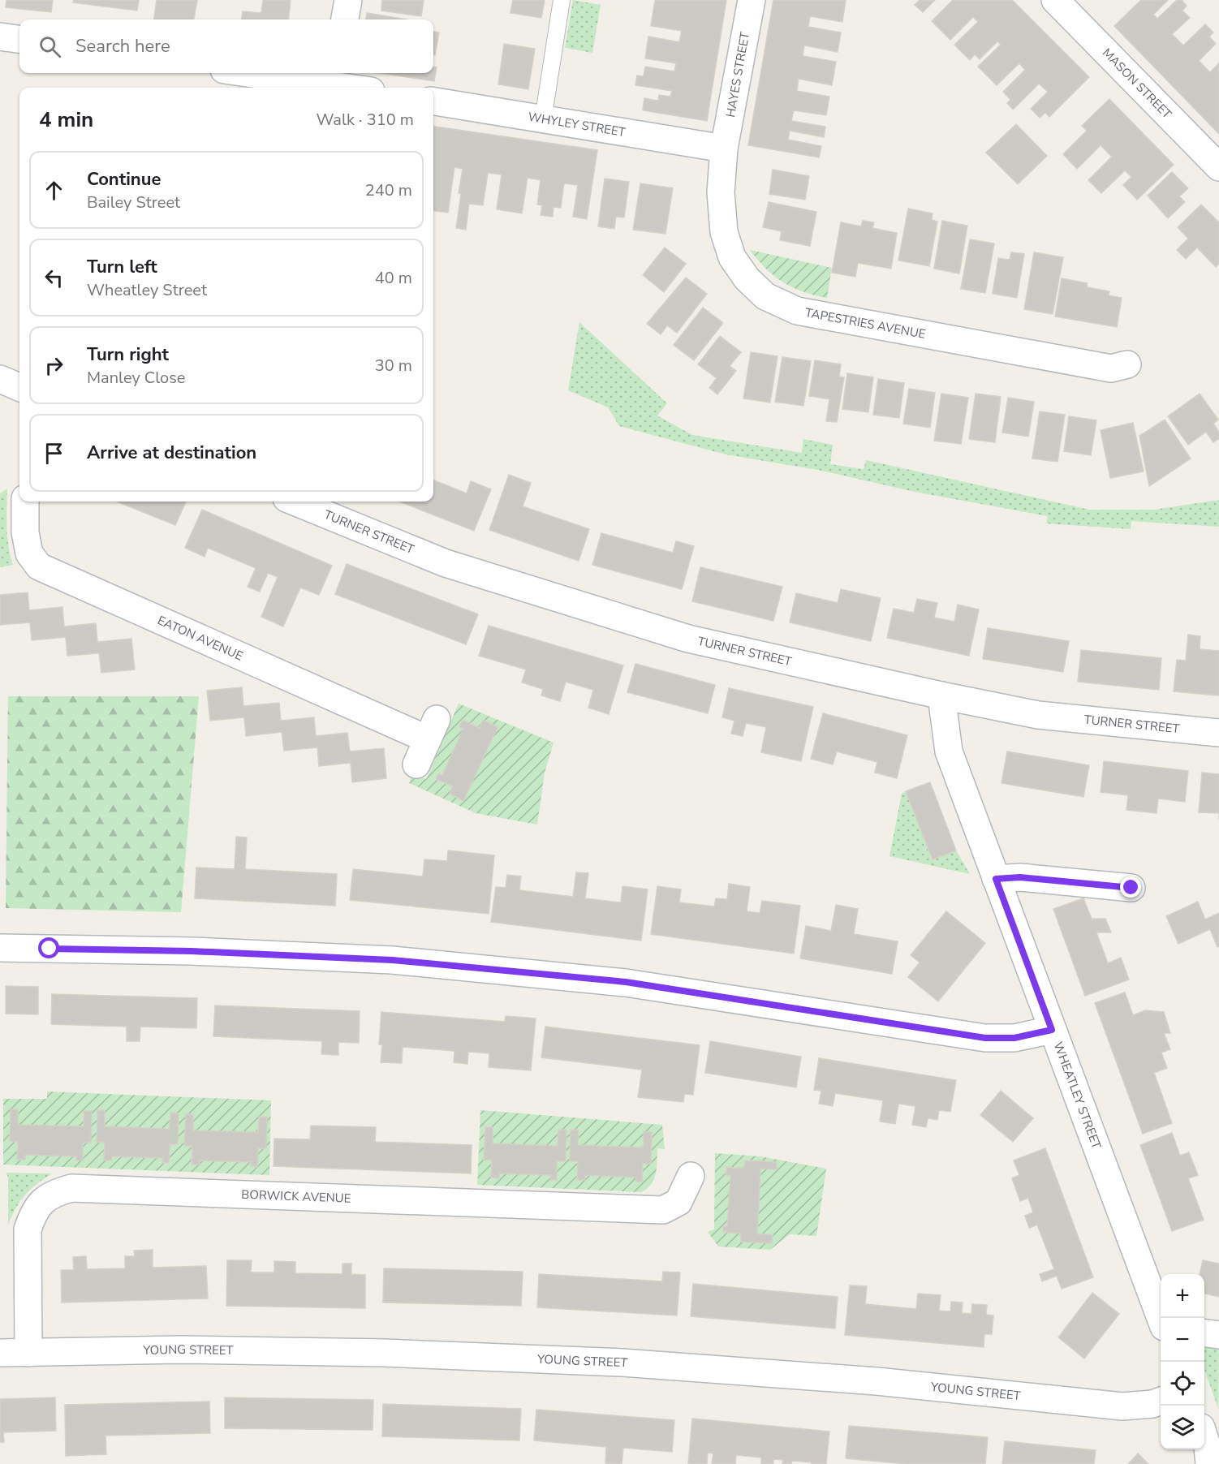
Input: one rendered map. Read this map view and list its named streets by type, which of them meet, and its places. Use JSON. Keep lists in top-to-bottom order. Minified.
{"streets":{"street":["HAYES STREET","MASON STREET","WHYLEY STREET","TAPESTRIES AVENUE","TURNER STREET","EATON AVENUE","WHEATLEY STREET","BORWICK AVENUE","YOUNG STREET"]},"crossings":[["HAYES STREET","WHYLEY STREET"],["HAYES STREET","TAPESTRIES AVENUE"],["WHYLEY STREET","TAPESTRIES AVENUE"],["TURNER STREET","WHEATLEY STREET"],["BORWICK AVENUE","YOUNG STREET"]],"page":{"search":"Search here","heading":["4 min","Walk · 310 m"],"list":[["Continue","Bailey Street","240 m"],["Turn left","Wheatley Street","40 m"],["Turn right","Manley Close","30 m"],"Arrive at destination"],"map_buttons":["+","−"]}}
